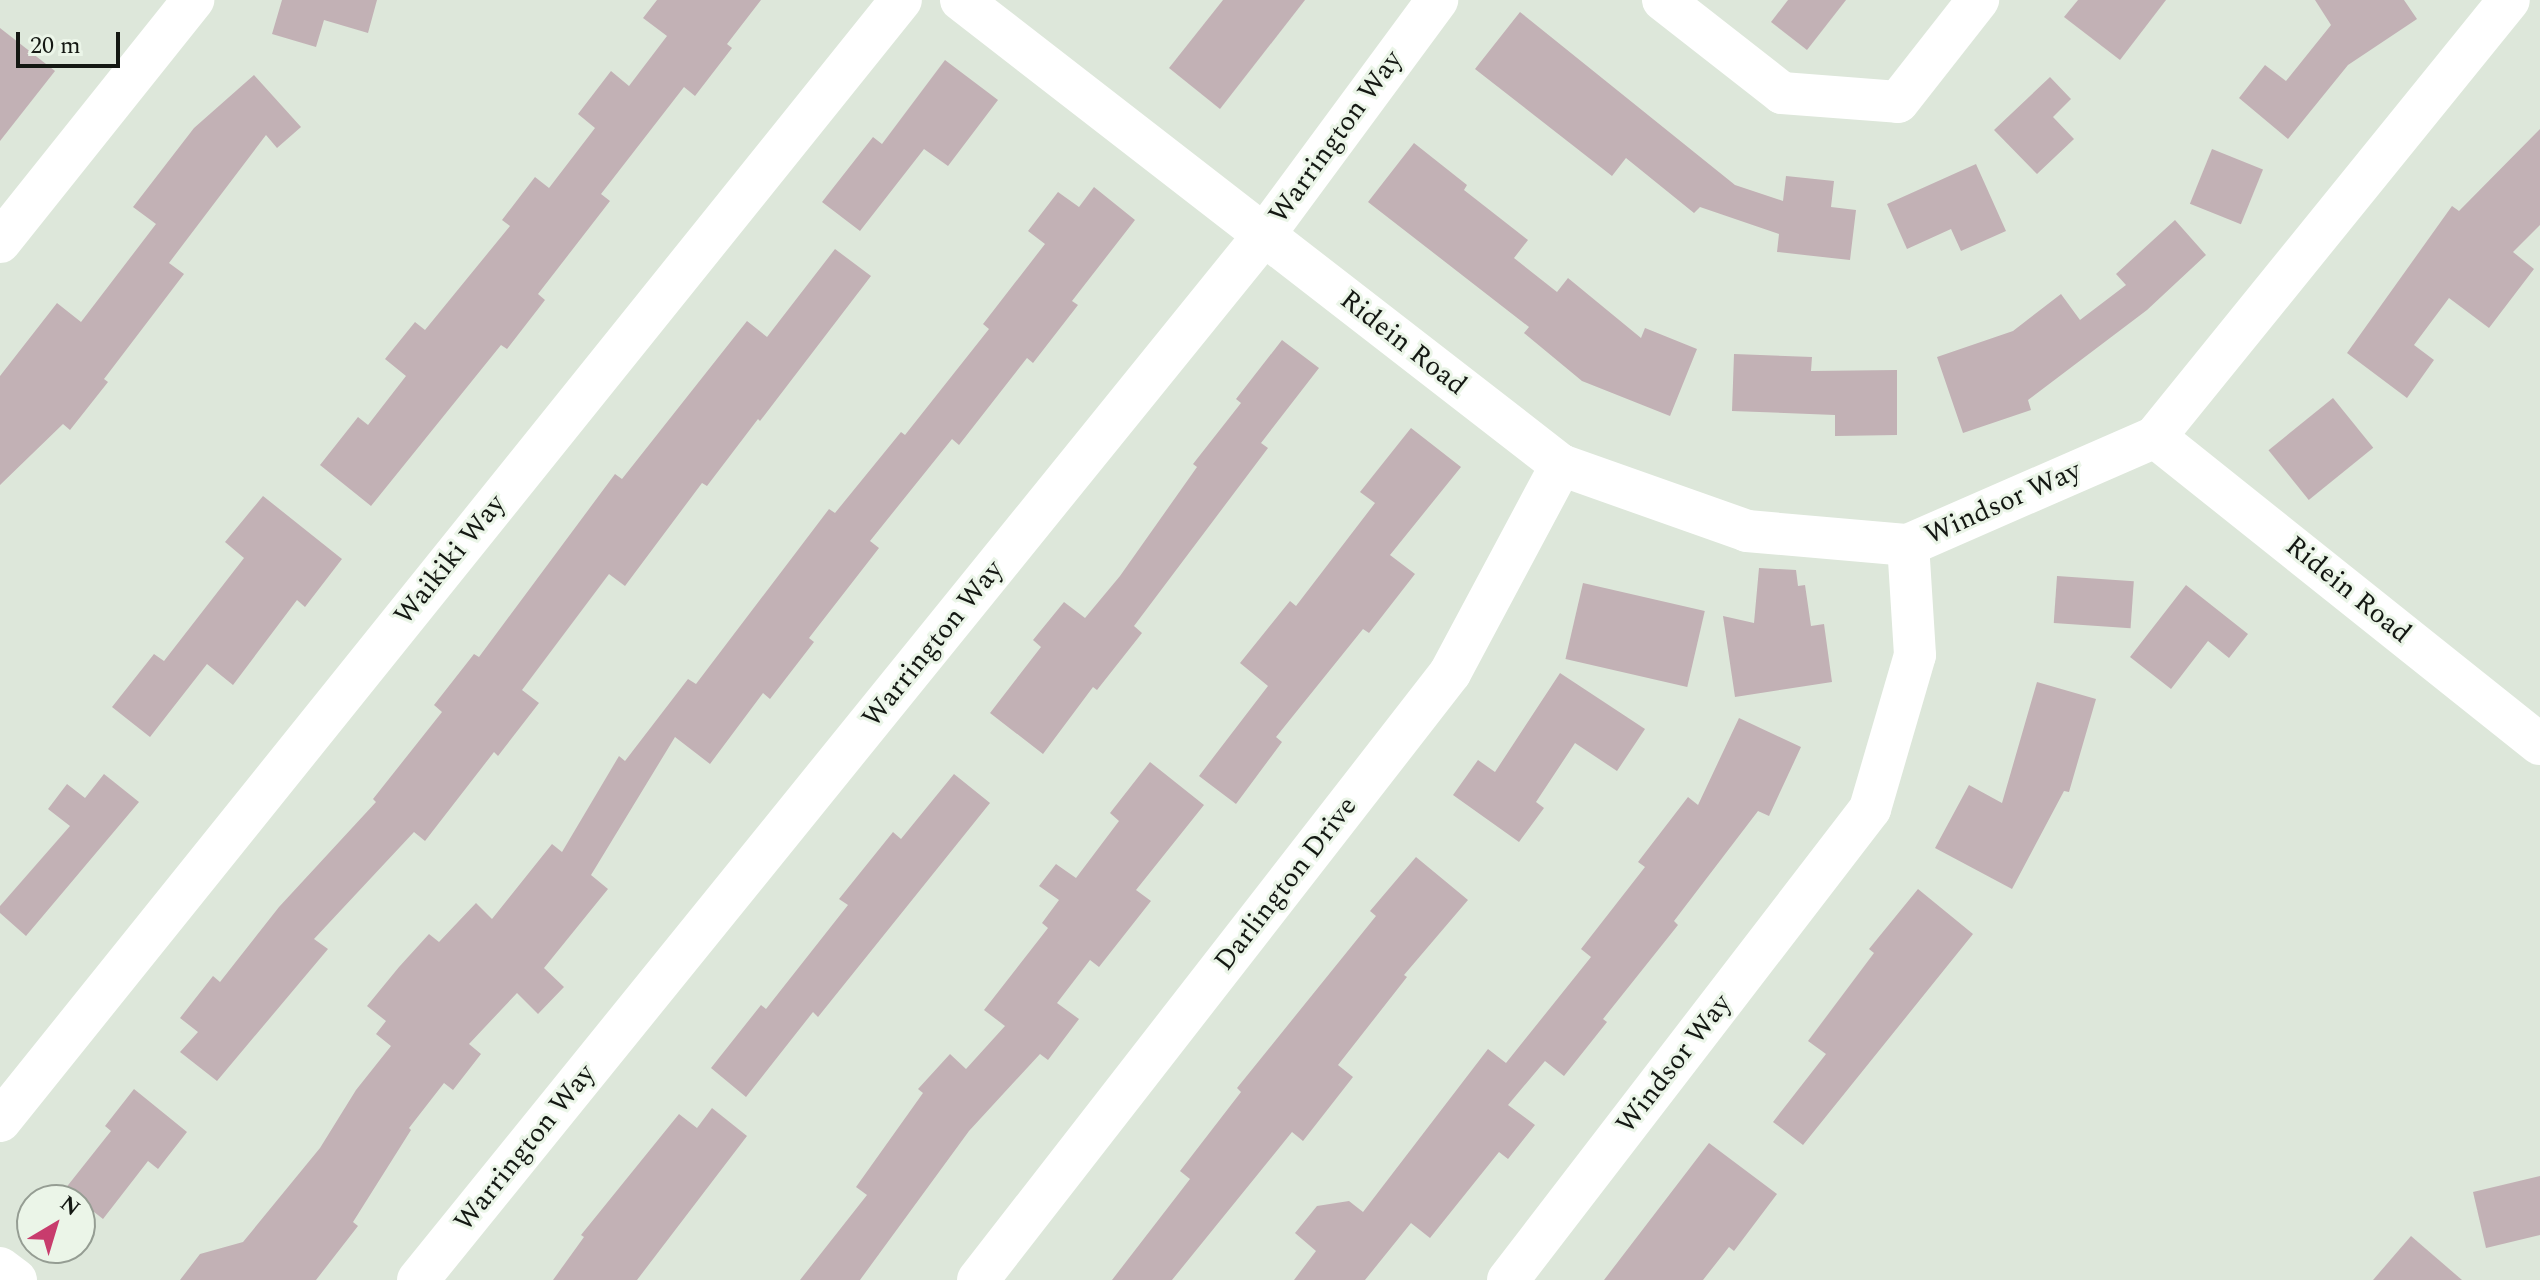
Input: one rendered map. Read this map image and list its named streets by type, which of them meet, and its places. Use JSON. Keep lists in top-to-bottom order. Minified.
{"streets":{"street":["Warrington Way","Ridein Road","Windsor Way","Waikiki Way","Darlington Drive"]},"crossings":[["Warrington Way","Ridein Road"],["Ridein Road","Windsor Way"],["Ridein Road","Darlington Drive"]],"scale_bar":"20 m","north":"top right"}
